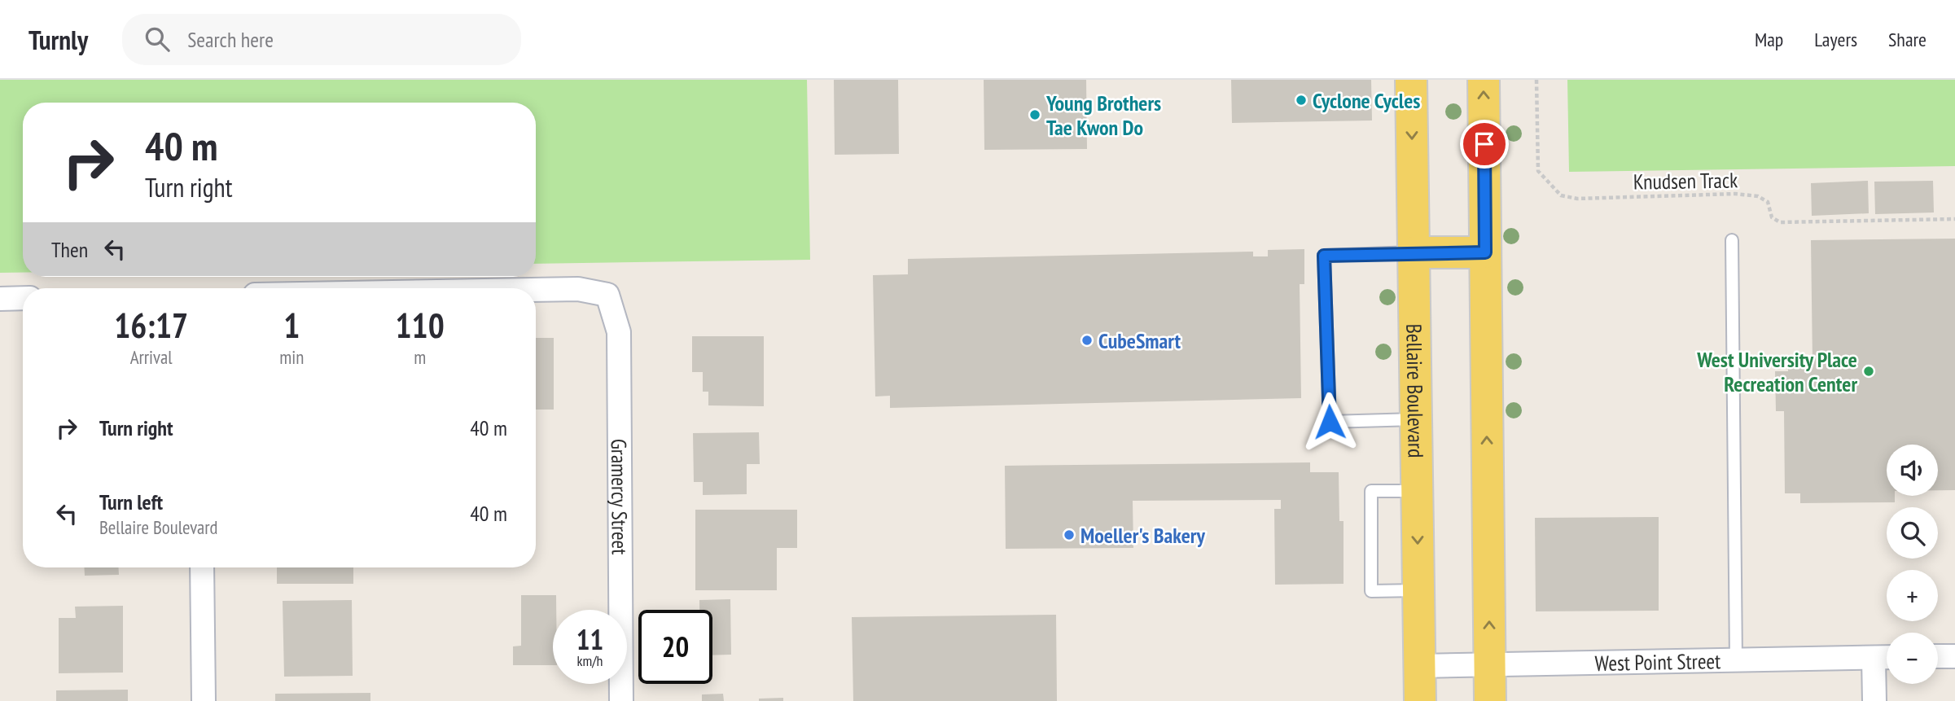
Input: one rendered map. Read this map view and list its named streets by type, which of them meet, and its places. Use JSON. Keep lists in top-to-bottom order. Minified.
{"streets":{"main road":["Bellaire Boulevard"],"street":["Gramercy Street","West Point Street"],"path":["Knudsen Track"]},"crossings":[["Bellaire Boulevard","West Point Street"]],"places":["Cyclone Cycles","Young Brothers Tae Kwon Do","CubeSmart","West University Place Recreation Center","Moeller's Bakery"],"page":{"header":"Turnly","search":"Search here","nav":["Map","Layers","Share"],"turn":["40 m","Turn right"],"then":"Then","eta":["16:17","Arrival","1","min","110","m"],"list":[{"name":"Turn right","value":"40 m"},{"name":"Turn left","note":"Bellaire Boulevard","value":"40 m"}],"map_buttons":["+","−"],"speed":"11 km/h","limit":"20"}}
